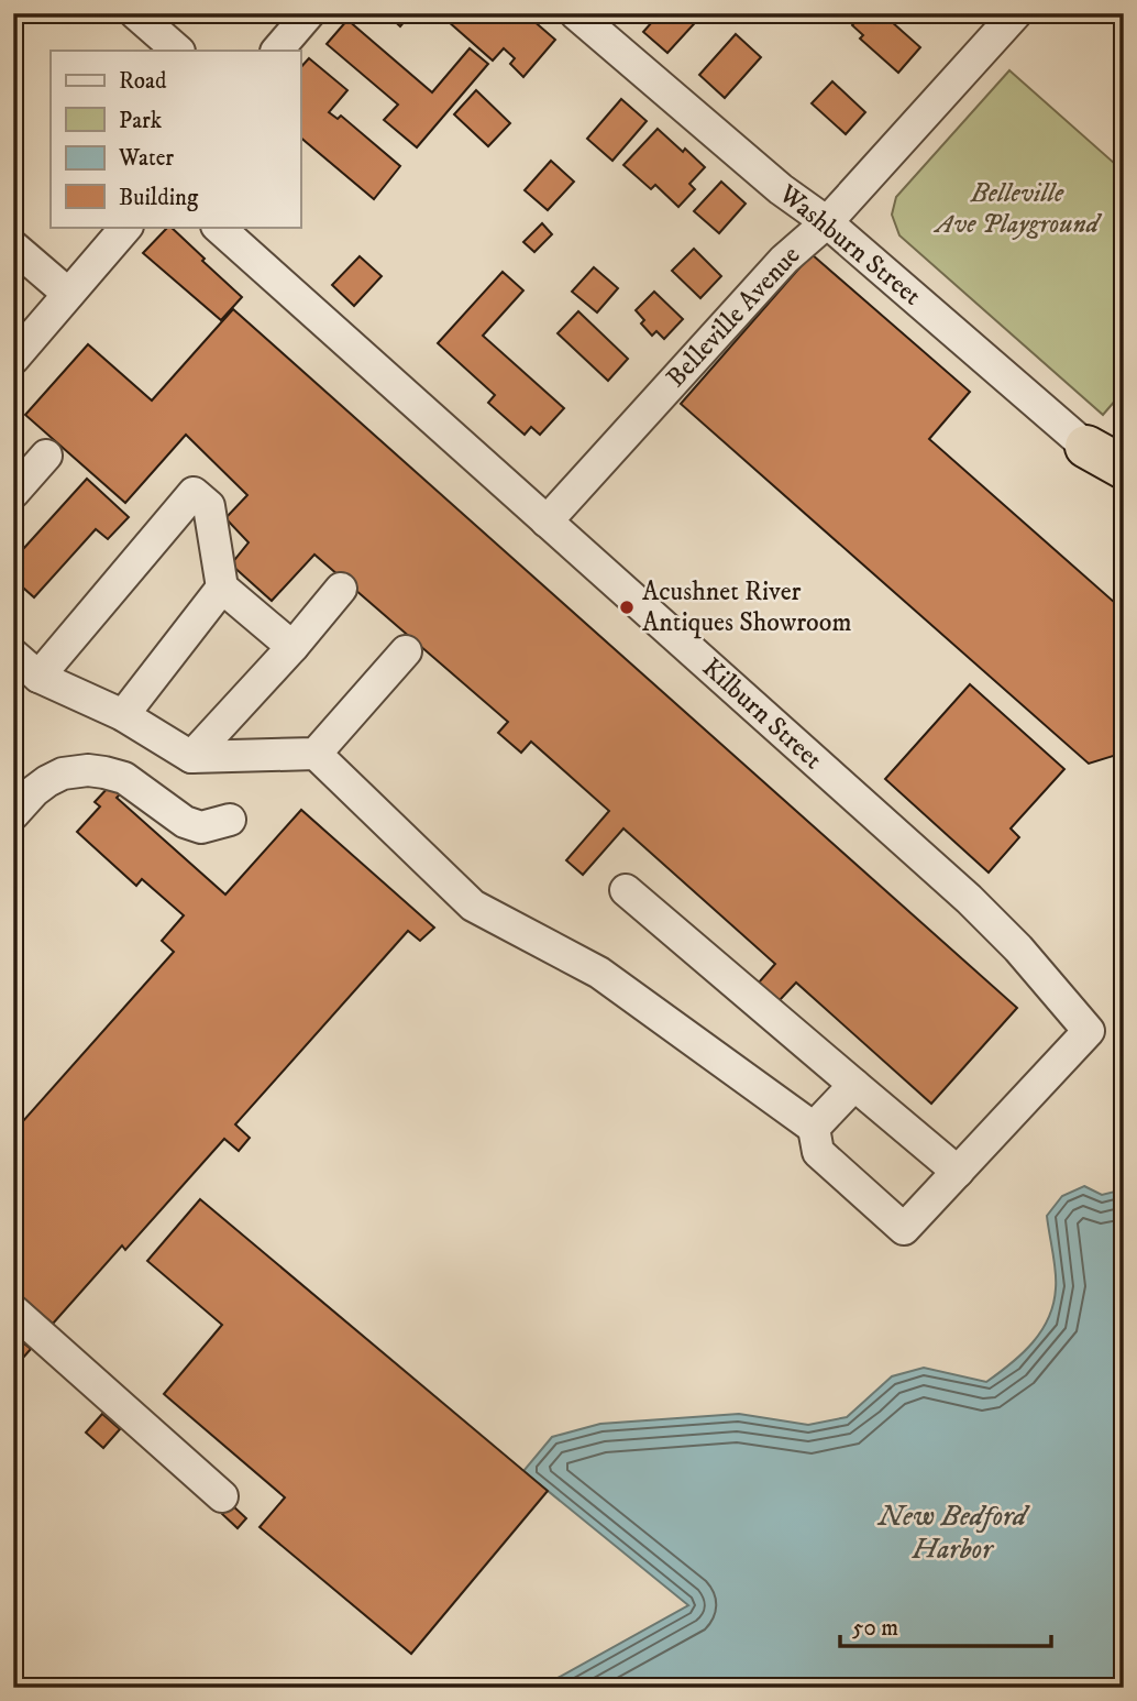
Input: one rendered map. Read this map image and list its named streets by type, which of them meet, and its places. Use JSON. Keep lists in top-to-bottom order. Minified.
{"streets":{"street":["Washburn Street","Belleville Avenue","Kilburn Street"]},"crossings":[["Washburn Street","Belleville Avenue"],["Belleville Avenue","Kilburn Street"]],"water":["New Bedford Harbor"],"parks":["Belleville Ave Playground"],"places":["Acushnet River Antiques Showroom"],"legend":["Road","Park","Water","Building"],"scale_bar":"50 m"}
